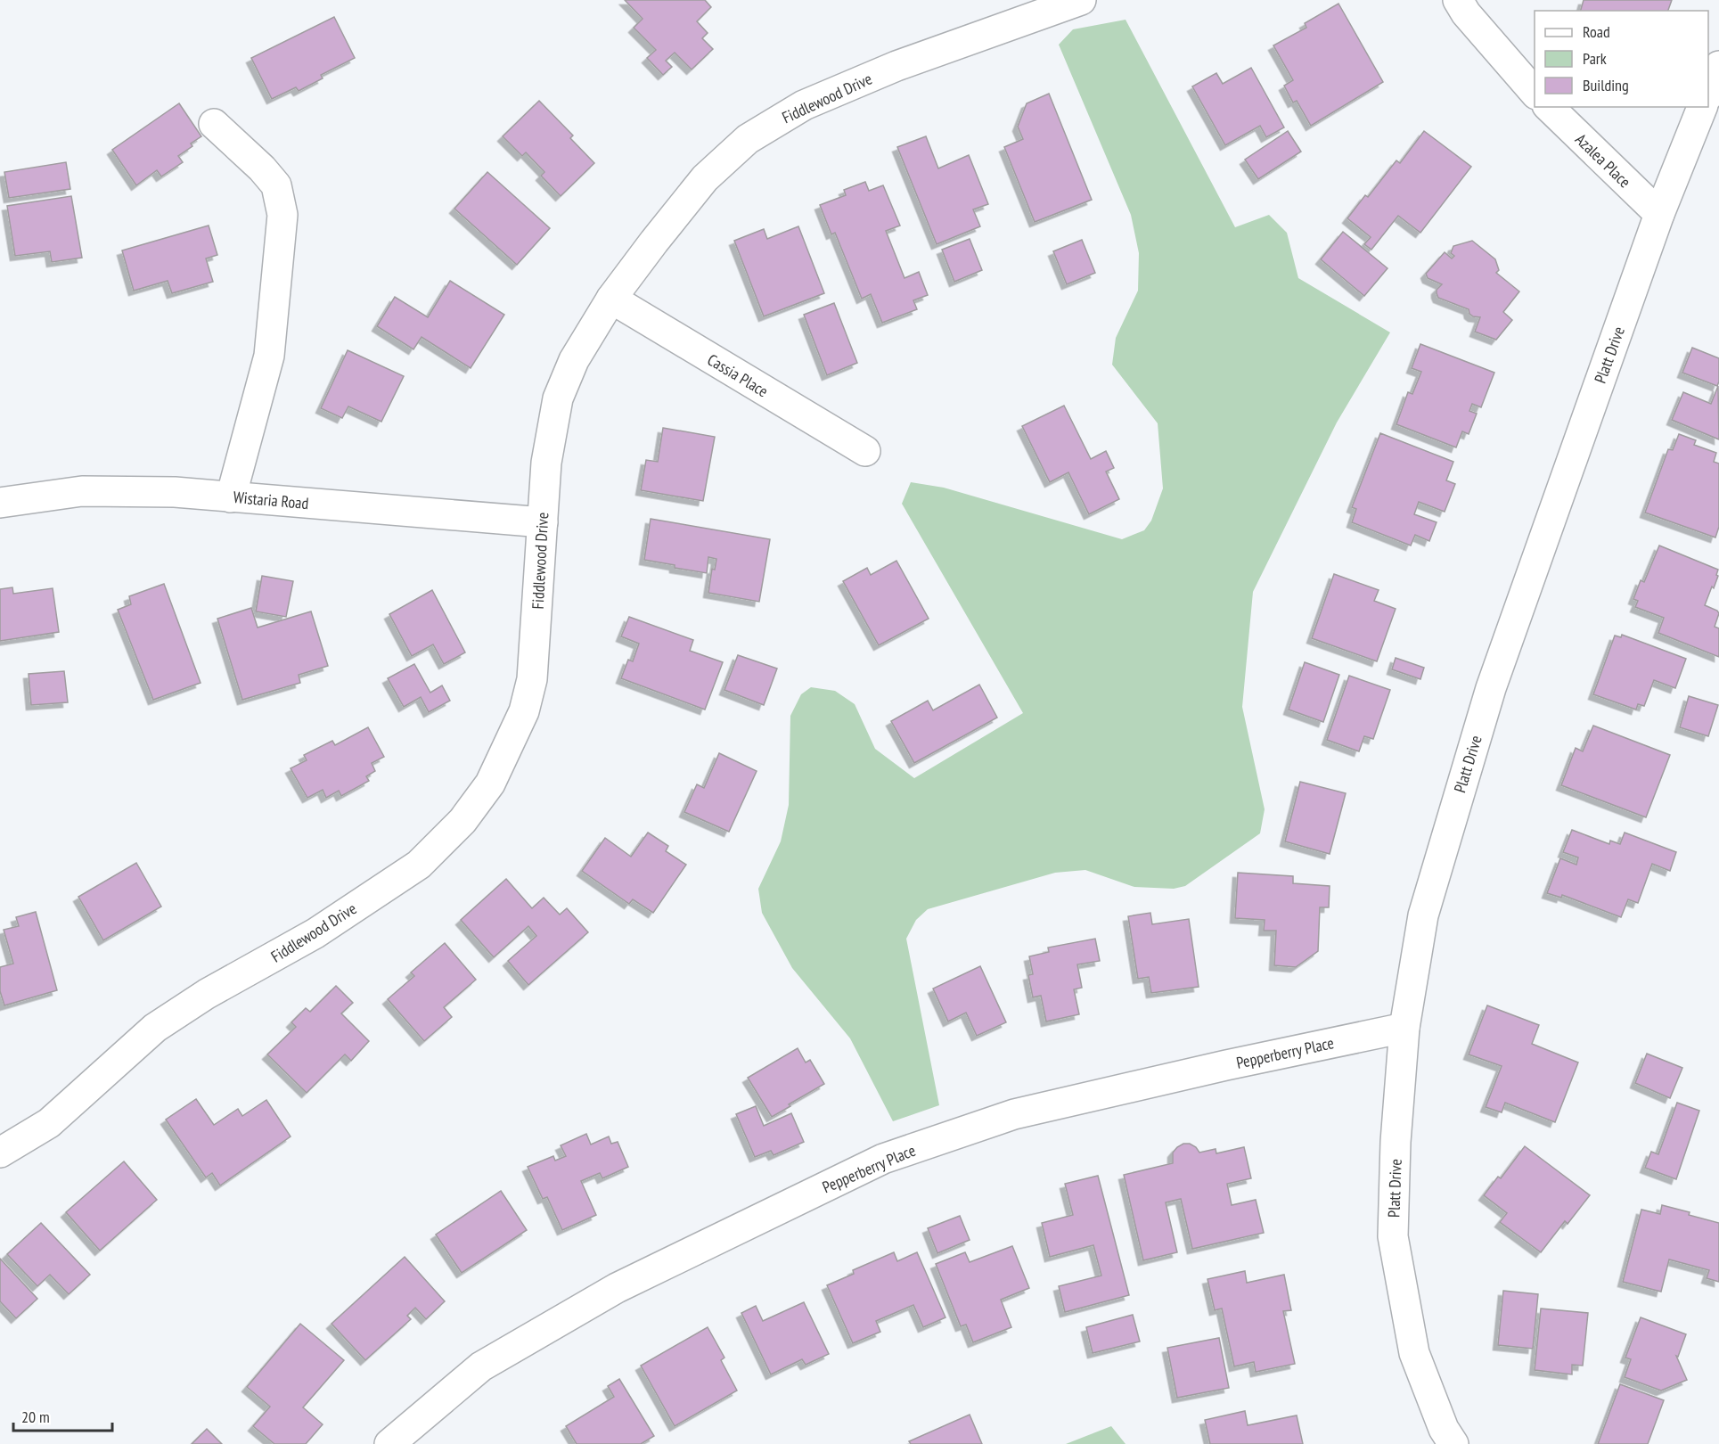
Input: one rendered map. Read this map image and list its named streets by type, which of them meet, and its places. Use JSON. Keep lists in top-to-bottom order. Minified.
{"streets":{"street":["Fiddlewood Drive","Azalea Place","Platt Drive","Cassia Place","Wistaria Road","Pepperberry Place"]},"crossings":[["Fiddlewood Drive","Cassia Place"],["Fiddlewood Drive","Wistaria Road"],["Azalea Place","Platt Drive"],["Platt Drive","Pepperberry Place"]],"legend":["Road","Park","Building"],"scale_bar":"20 m"}
